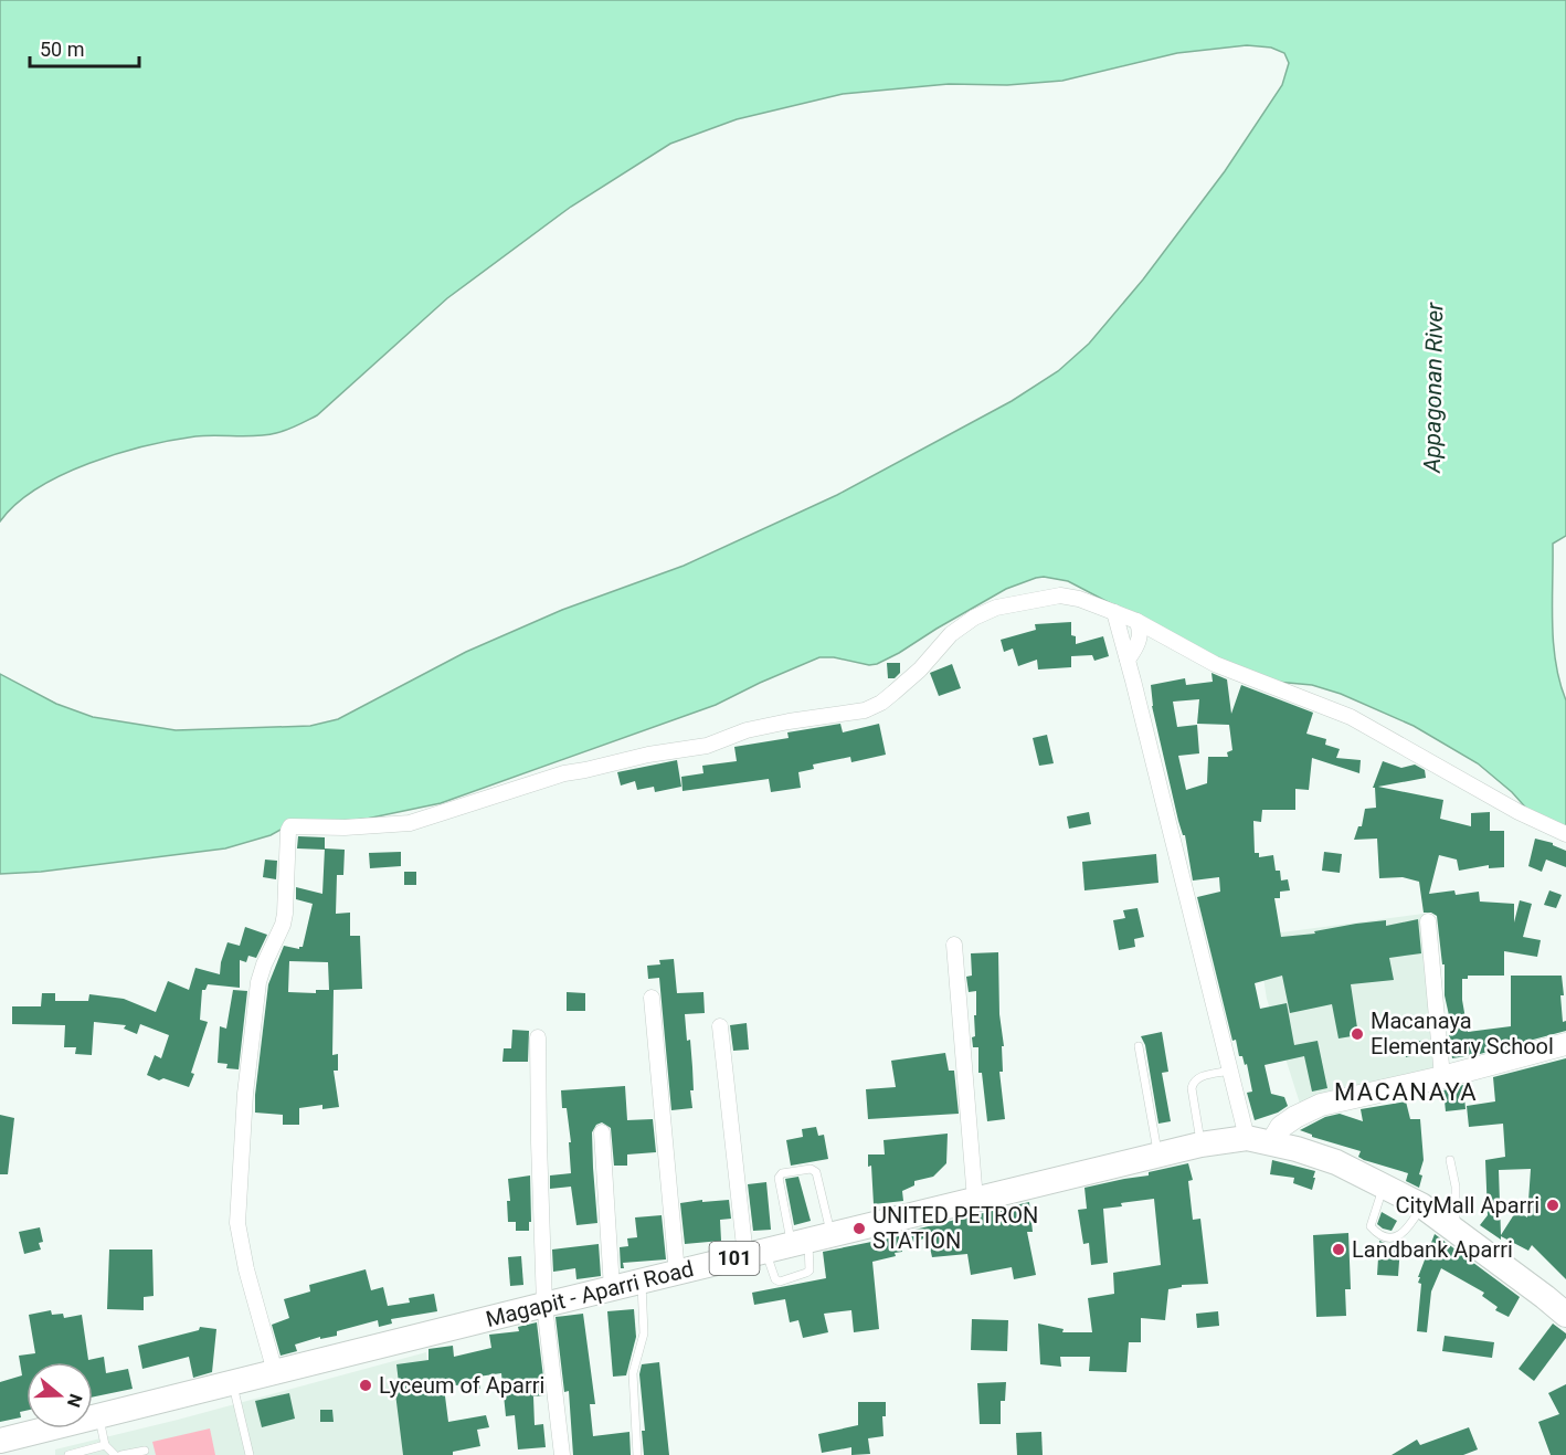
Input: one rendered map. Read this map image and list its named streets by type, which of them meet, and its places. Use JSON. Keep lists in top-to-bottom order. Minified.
{"streets":{"main road":["101","Magapit - Aparri Road"]},"districts":["MACANAYA"],"water":["Appagonan River"],"places":["Macanaya Elementary School","CityMall Aparri","UNITED PETRON STATION","Landbank Aparri","Lyceum of Aparri"],"scale_bar":"50 m","north":"right"}
